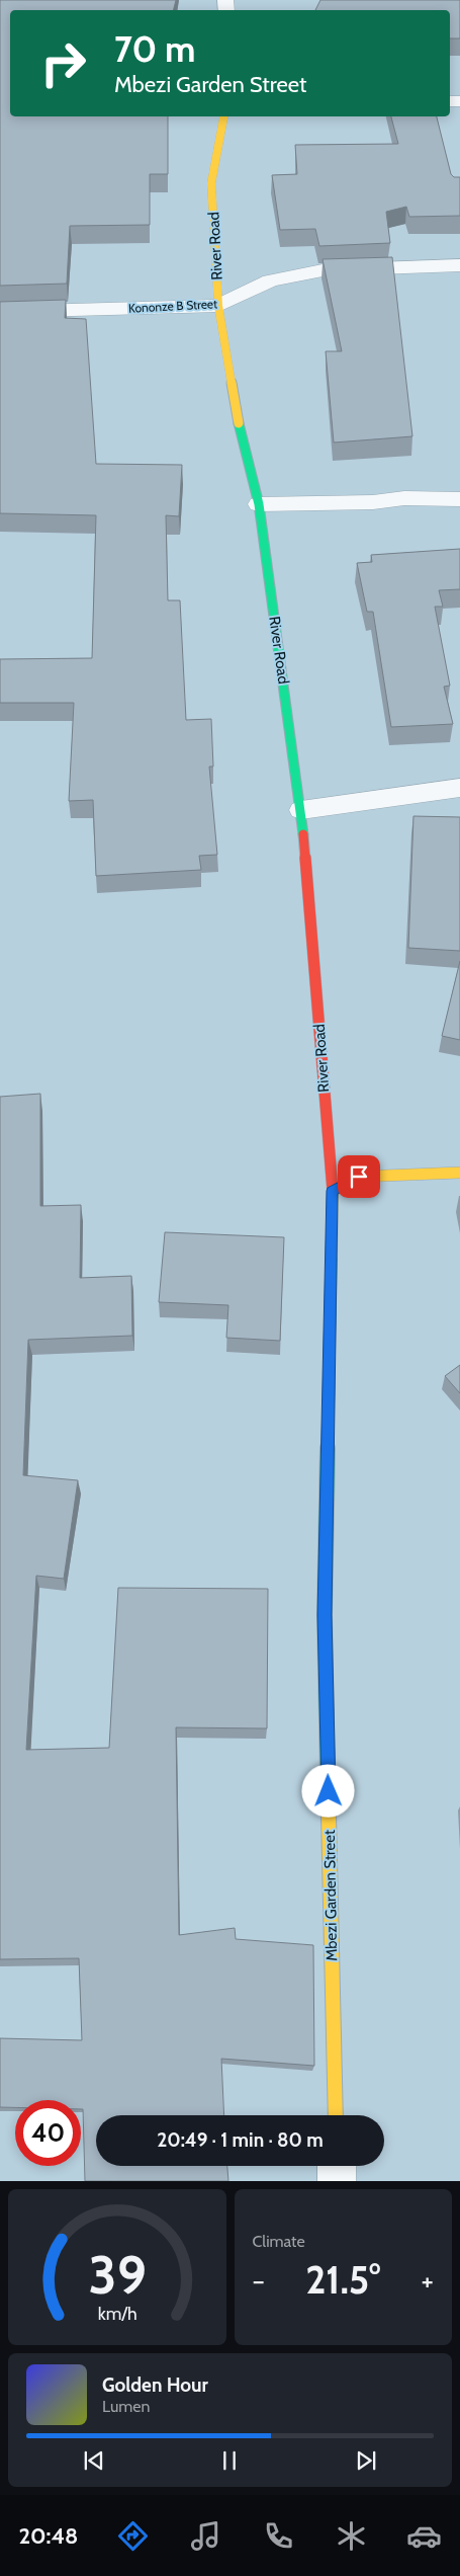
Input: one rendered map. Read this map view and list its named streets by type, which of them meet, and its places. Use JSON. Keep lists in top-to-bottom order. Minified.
{"streets":{"street":["River Road","Kononze B Street","Mbezi Garden Street"]},"crossings":[["River Road","Kononze B Street"],["River Road","Mbezi Garden Street"]],"page":{"turn":["70 m","Mbezi Garden Street"],"limit":"40","trip":"20:49 · 1 min · 80 m","tile":"Climate","heat":["−","21.5°","+"],"song":["Golden Hour","Lumen"],"tabs":"20:48","gauge":["39","km/h"]}}
